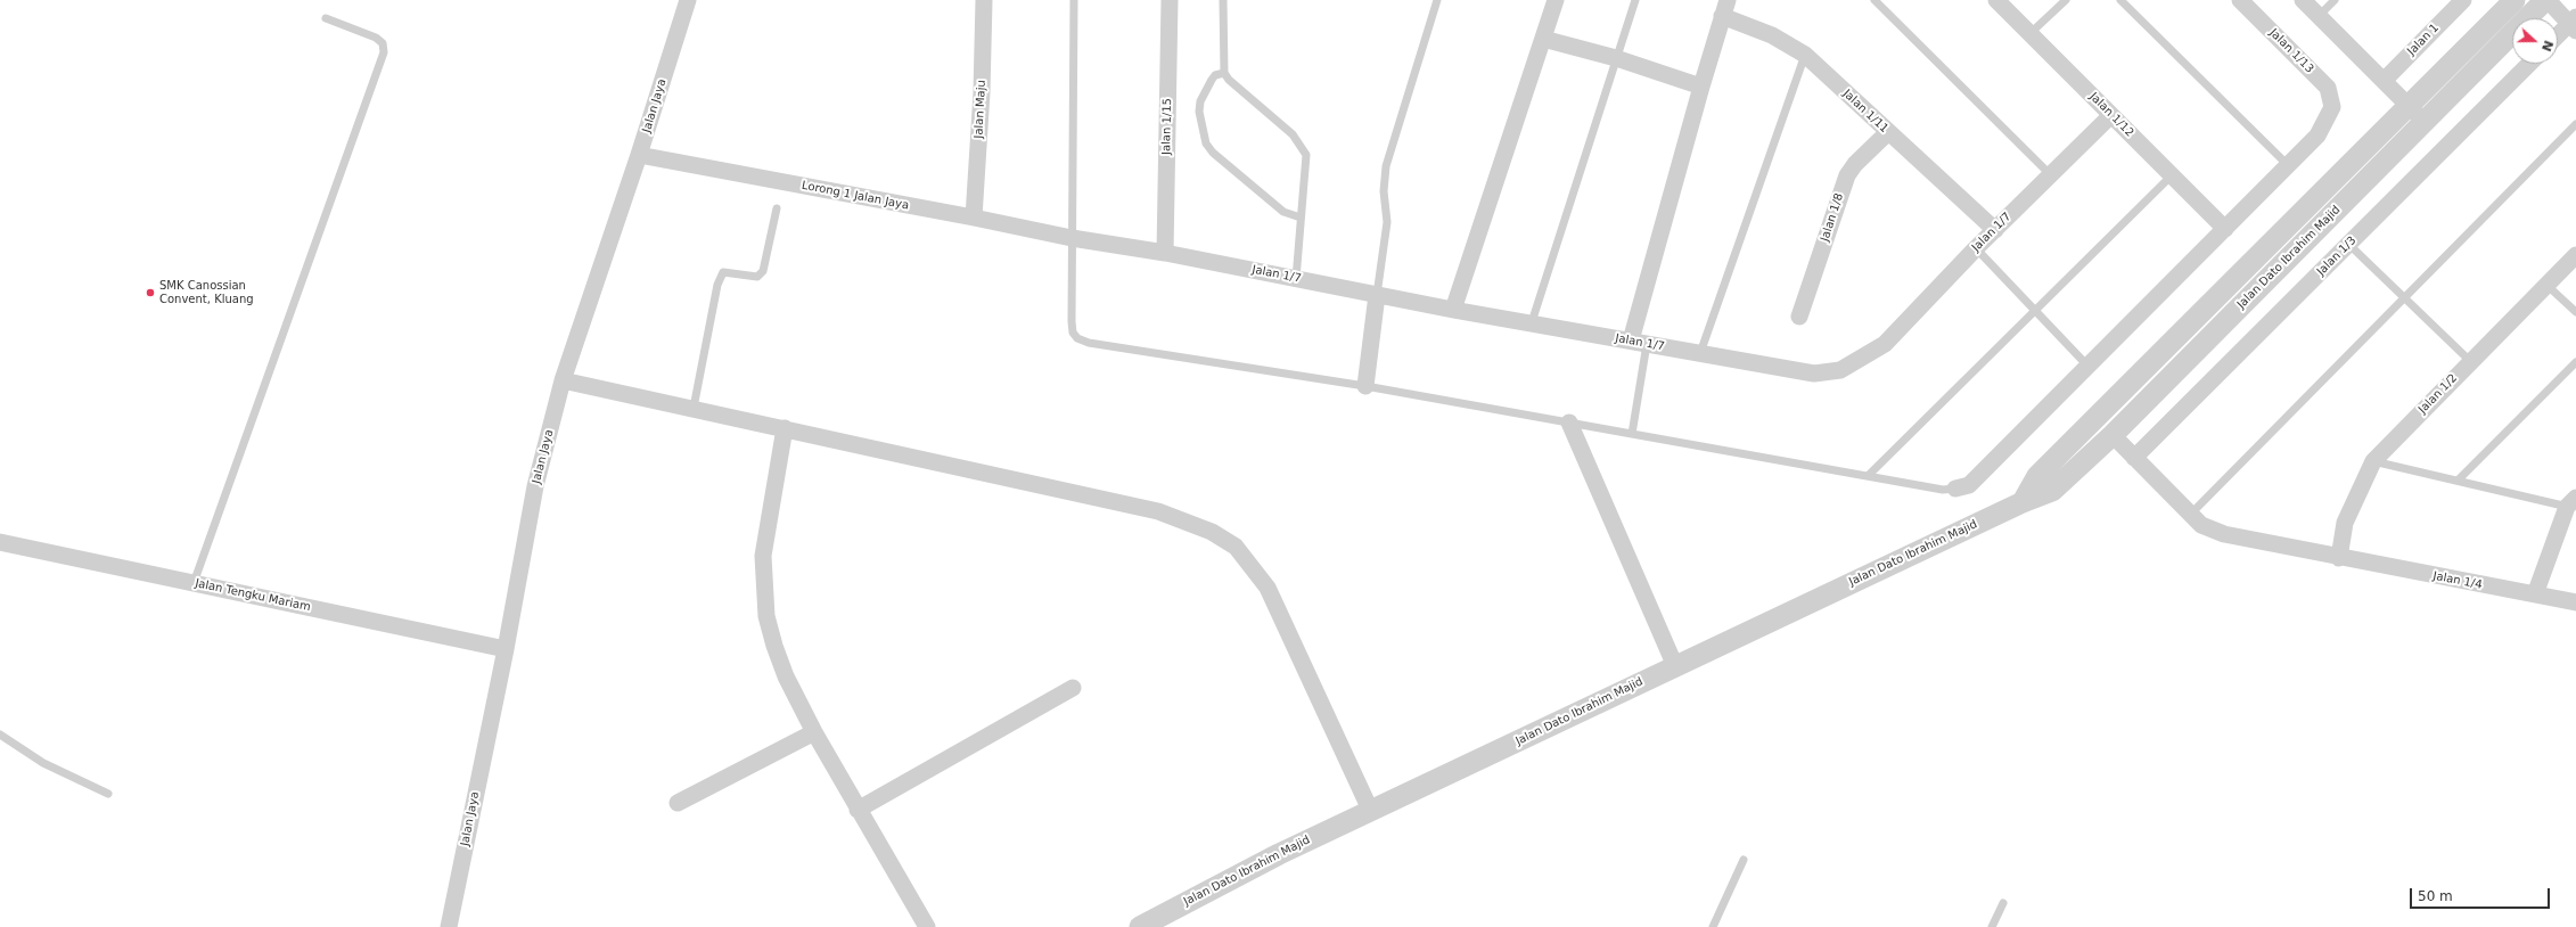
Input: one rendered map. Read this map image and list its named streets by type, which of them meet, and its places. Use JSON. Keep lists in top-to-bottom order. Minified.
{"streets":{"street":["Jalan 1","Jalan 1/13","Jalan Jaya","Jalan Maju","Jalan 1/11","Jalan 1/12","Jalan 1/15","Lorong 1 Jalan Jaya","Jalan 1/8","Jalan 1/7","Jalan 1/3","Jalan Dato Ibrahim Majid","Jalan 1/2","Jalan 1/4","Jalan Tengku Mariam"]},"crossings":[["Jalan Jaya","Lorong 1 Jalan Jaya"],["Jalan Jaya","Jalan Tengku Mariam"],["Jalan Maju","Lorong 1 Jalan Jaya"],["Jalan 1/11","Jalan 1/8"],["Jalan 1/11","Jalan 1/7"],["Jalan 1/12","Jalan 1/7"],["Jalan 1/15","Jalan 1/7"],["Lorong 1 Jalan Jaya","Jalan 1/7"],["Jalan 1/3","Jalan 1/4"],["Jalan Dato Ibrahim Majid","Jalan 1/4"],["Jalan 1/2","Jalan 1/4"]],"places":["SMK Canossian Convent, Kluang"],"scale_bar":"50 m","north":"right"}
